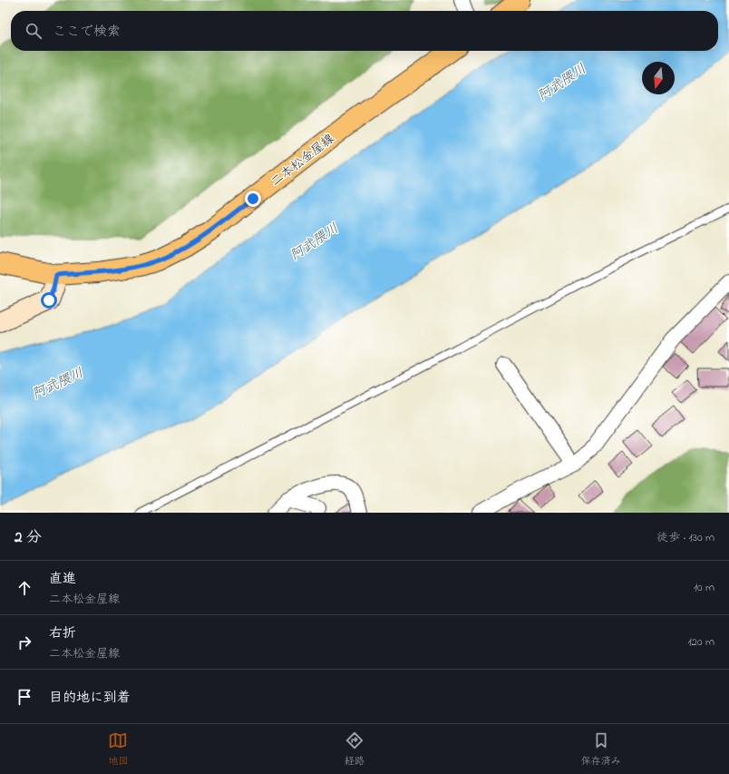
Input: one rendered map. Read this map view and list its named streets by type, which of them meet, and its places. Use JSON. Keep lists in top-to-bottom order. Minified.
{"streets":{"main road":["二本松金屋線"]},"water":["阿武隈川"],"north":"bottom","page":{"search":"ここで検索","heading":["2 分","徒歩 · 130 m"],"list":[["直進","二本松金屋線","10 m"],["右折","二本松金屋線","120 m"],"目的地に到着"],"nav":["地図","経路","保存済み"]}}
